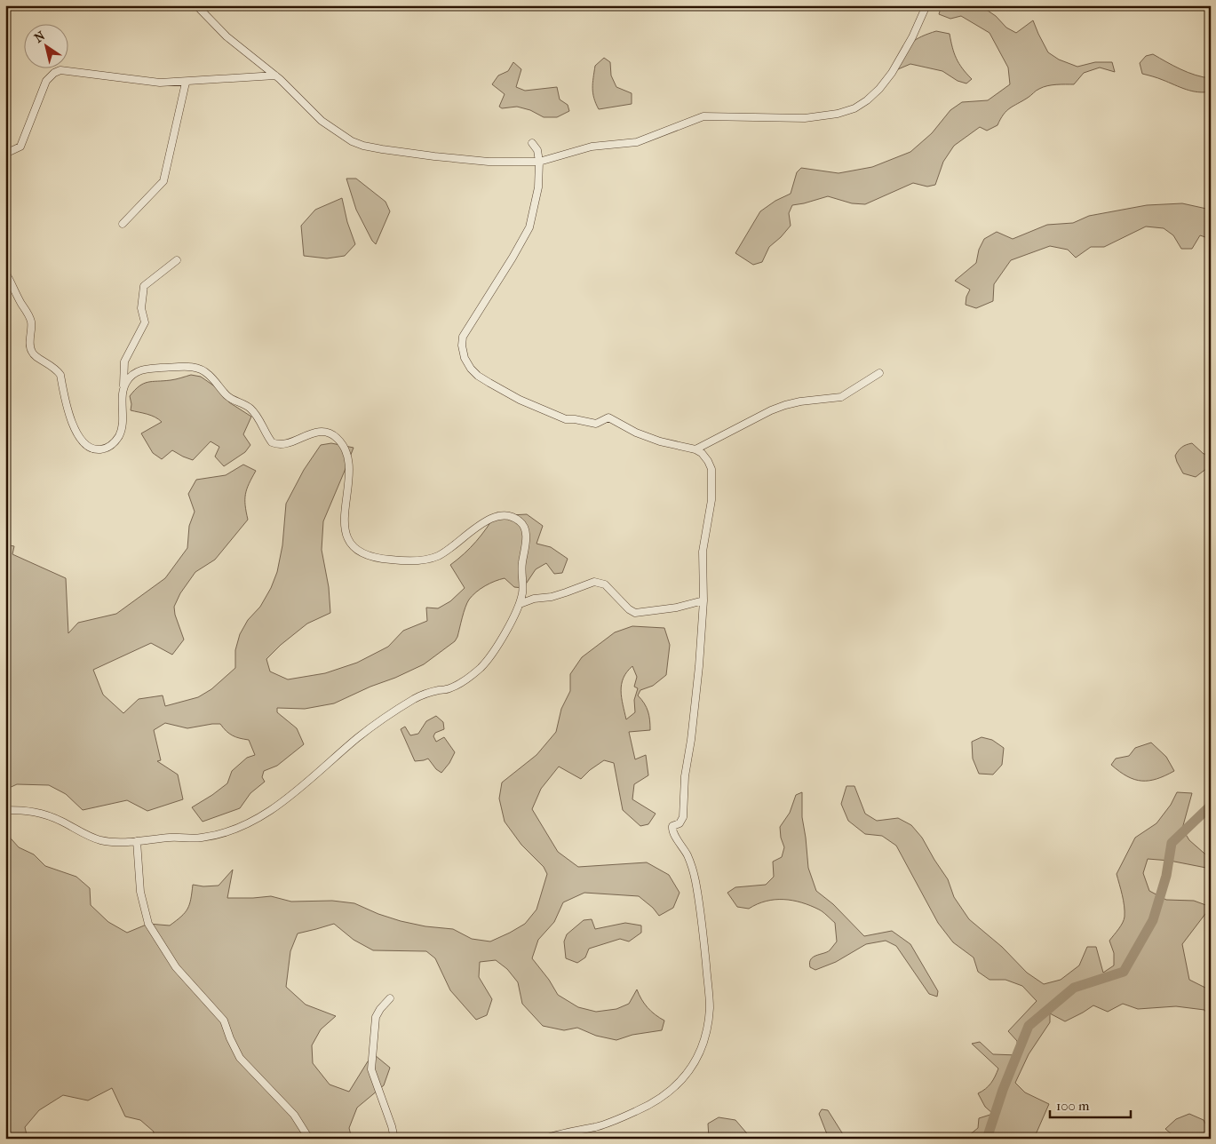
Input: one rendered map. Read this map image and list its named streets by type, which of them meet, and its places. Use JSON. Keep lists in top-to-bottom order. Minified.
{"scale_bar":"100 m","north":"top left"}
